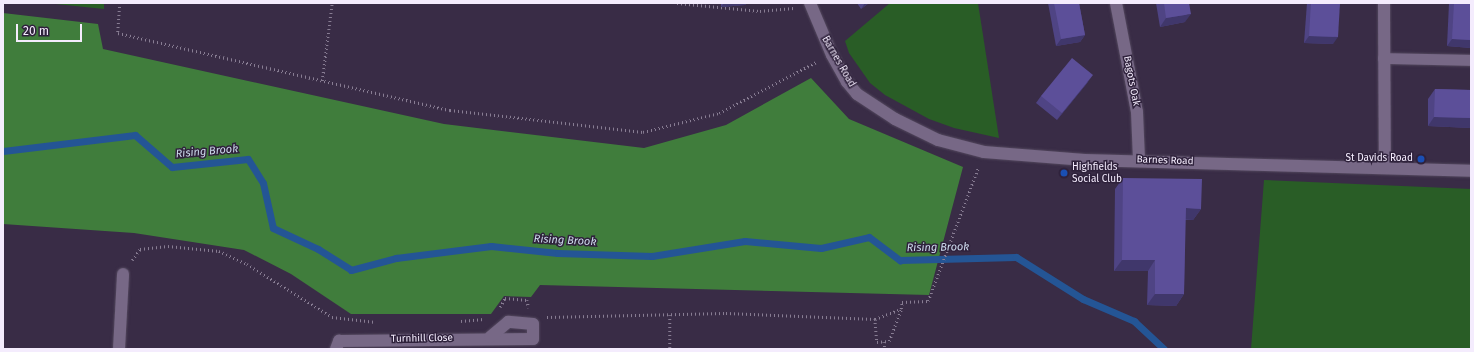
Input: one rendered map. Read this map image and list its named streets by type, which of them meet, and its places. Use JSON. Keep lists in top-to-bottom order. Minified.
{"streets":{"street":["Barnes Road","Bagots Oak","Turnhill Close"]},"crossings":[["Barnes Road","Bagots Oak"]],"water":["Rising Brook"],"places":["St Davids Road","Highfields Social Club"],"scale_bar":"20 m"}
